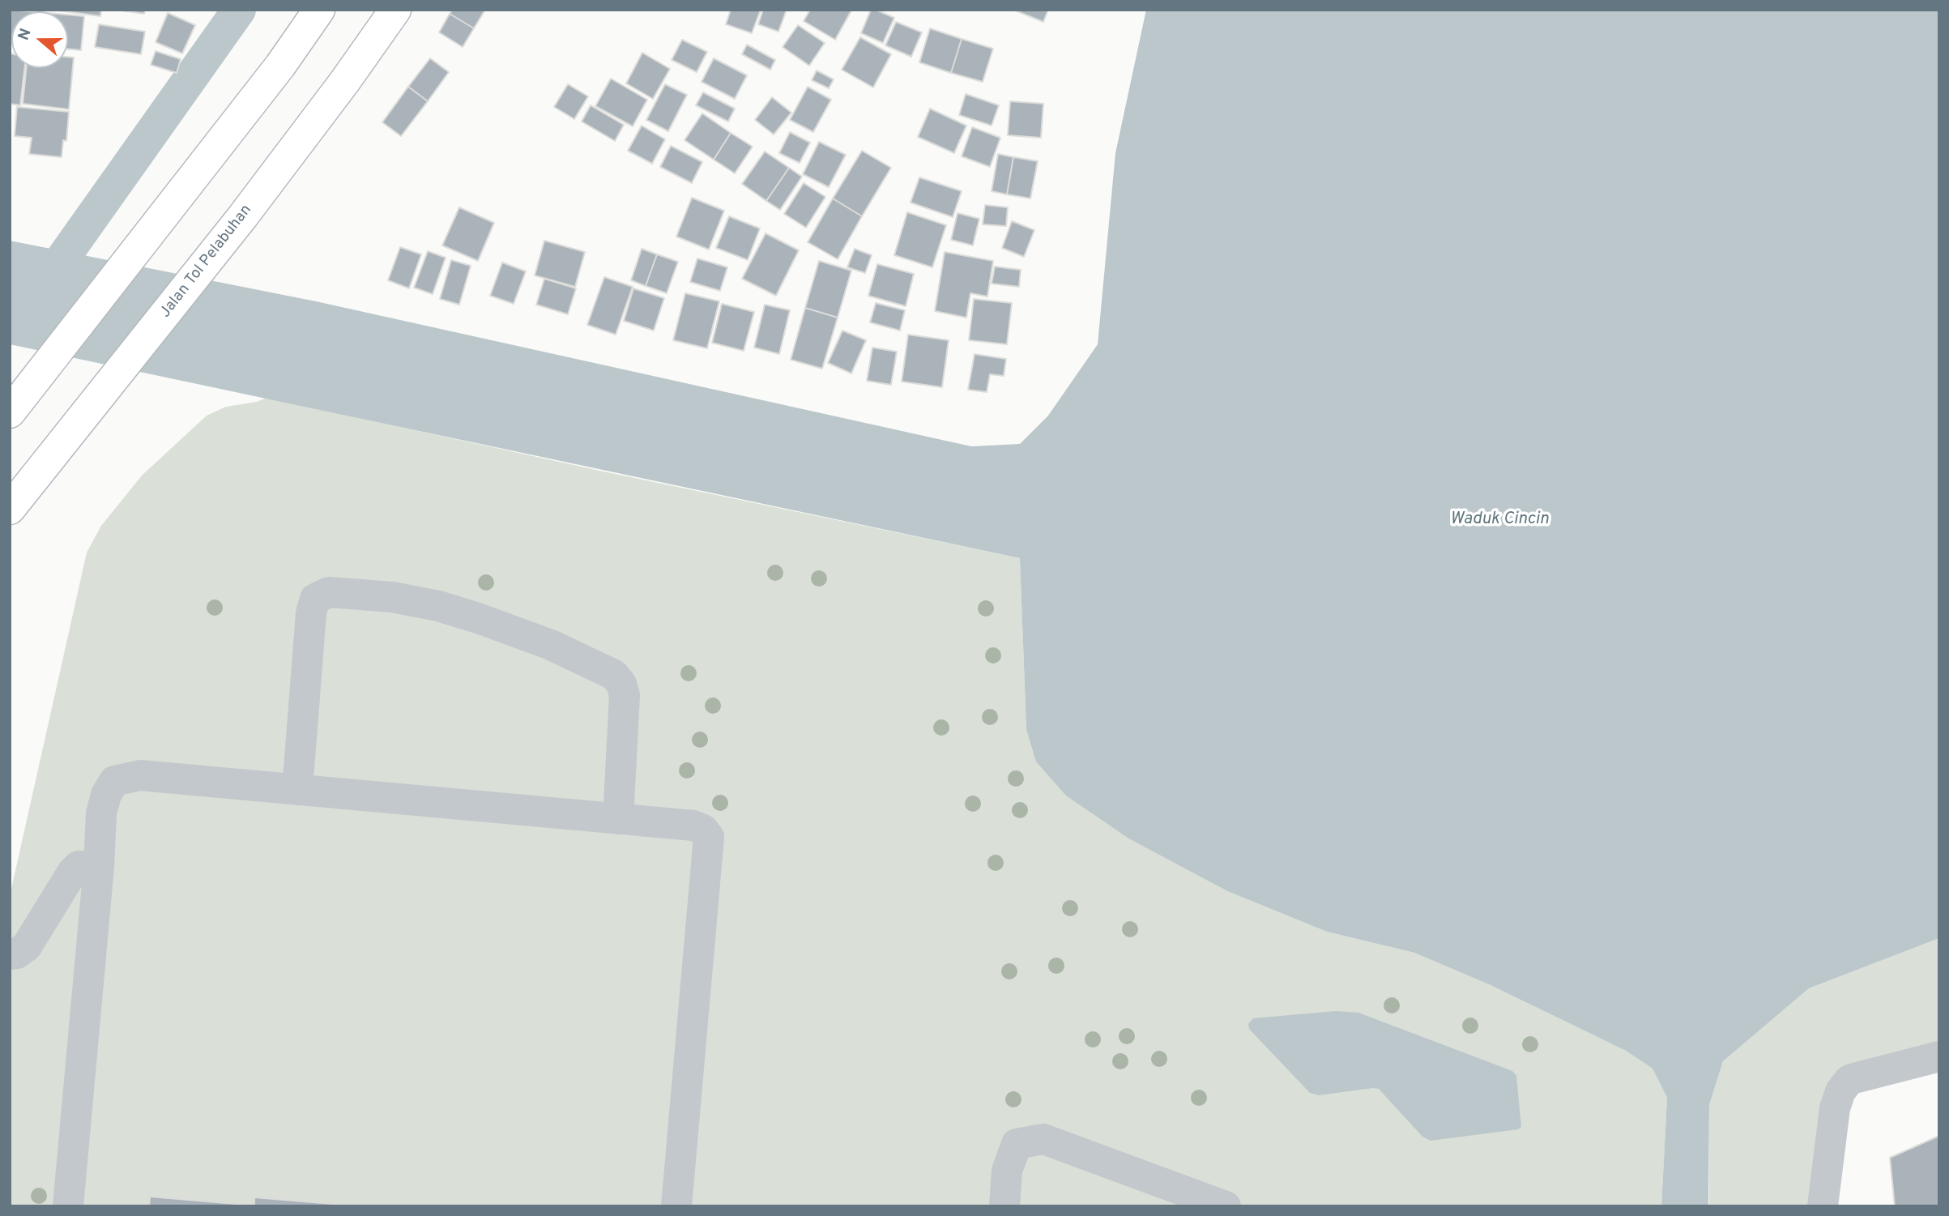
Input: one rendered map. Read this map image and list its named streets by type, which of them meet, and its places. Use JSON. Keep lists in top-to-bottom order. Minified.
{"streets":{"highway":["Jalan Tol Pelabuhan"]},"water":["Waduk Cincin"],"north":"left"}
